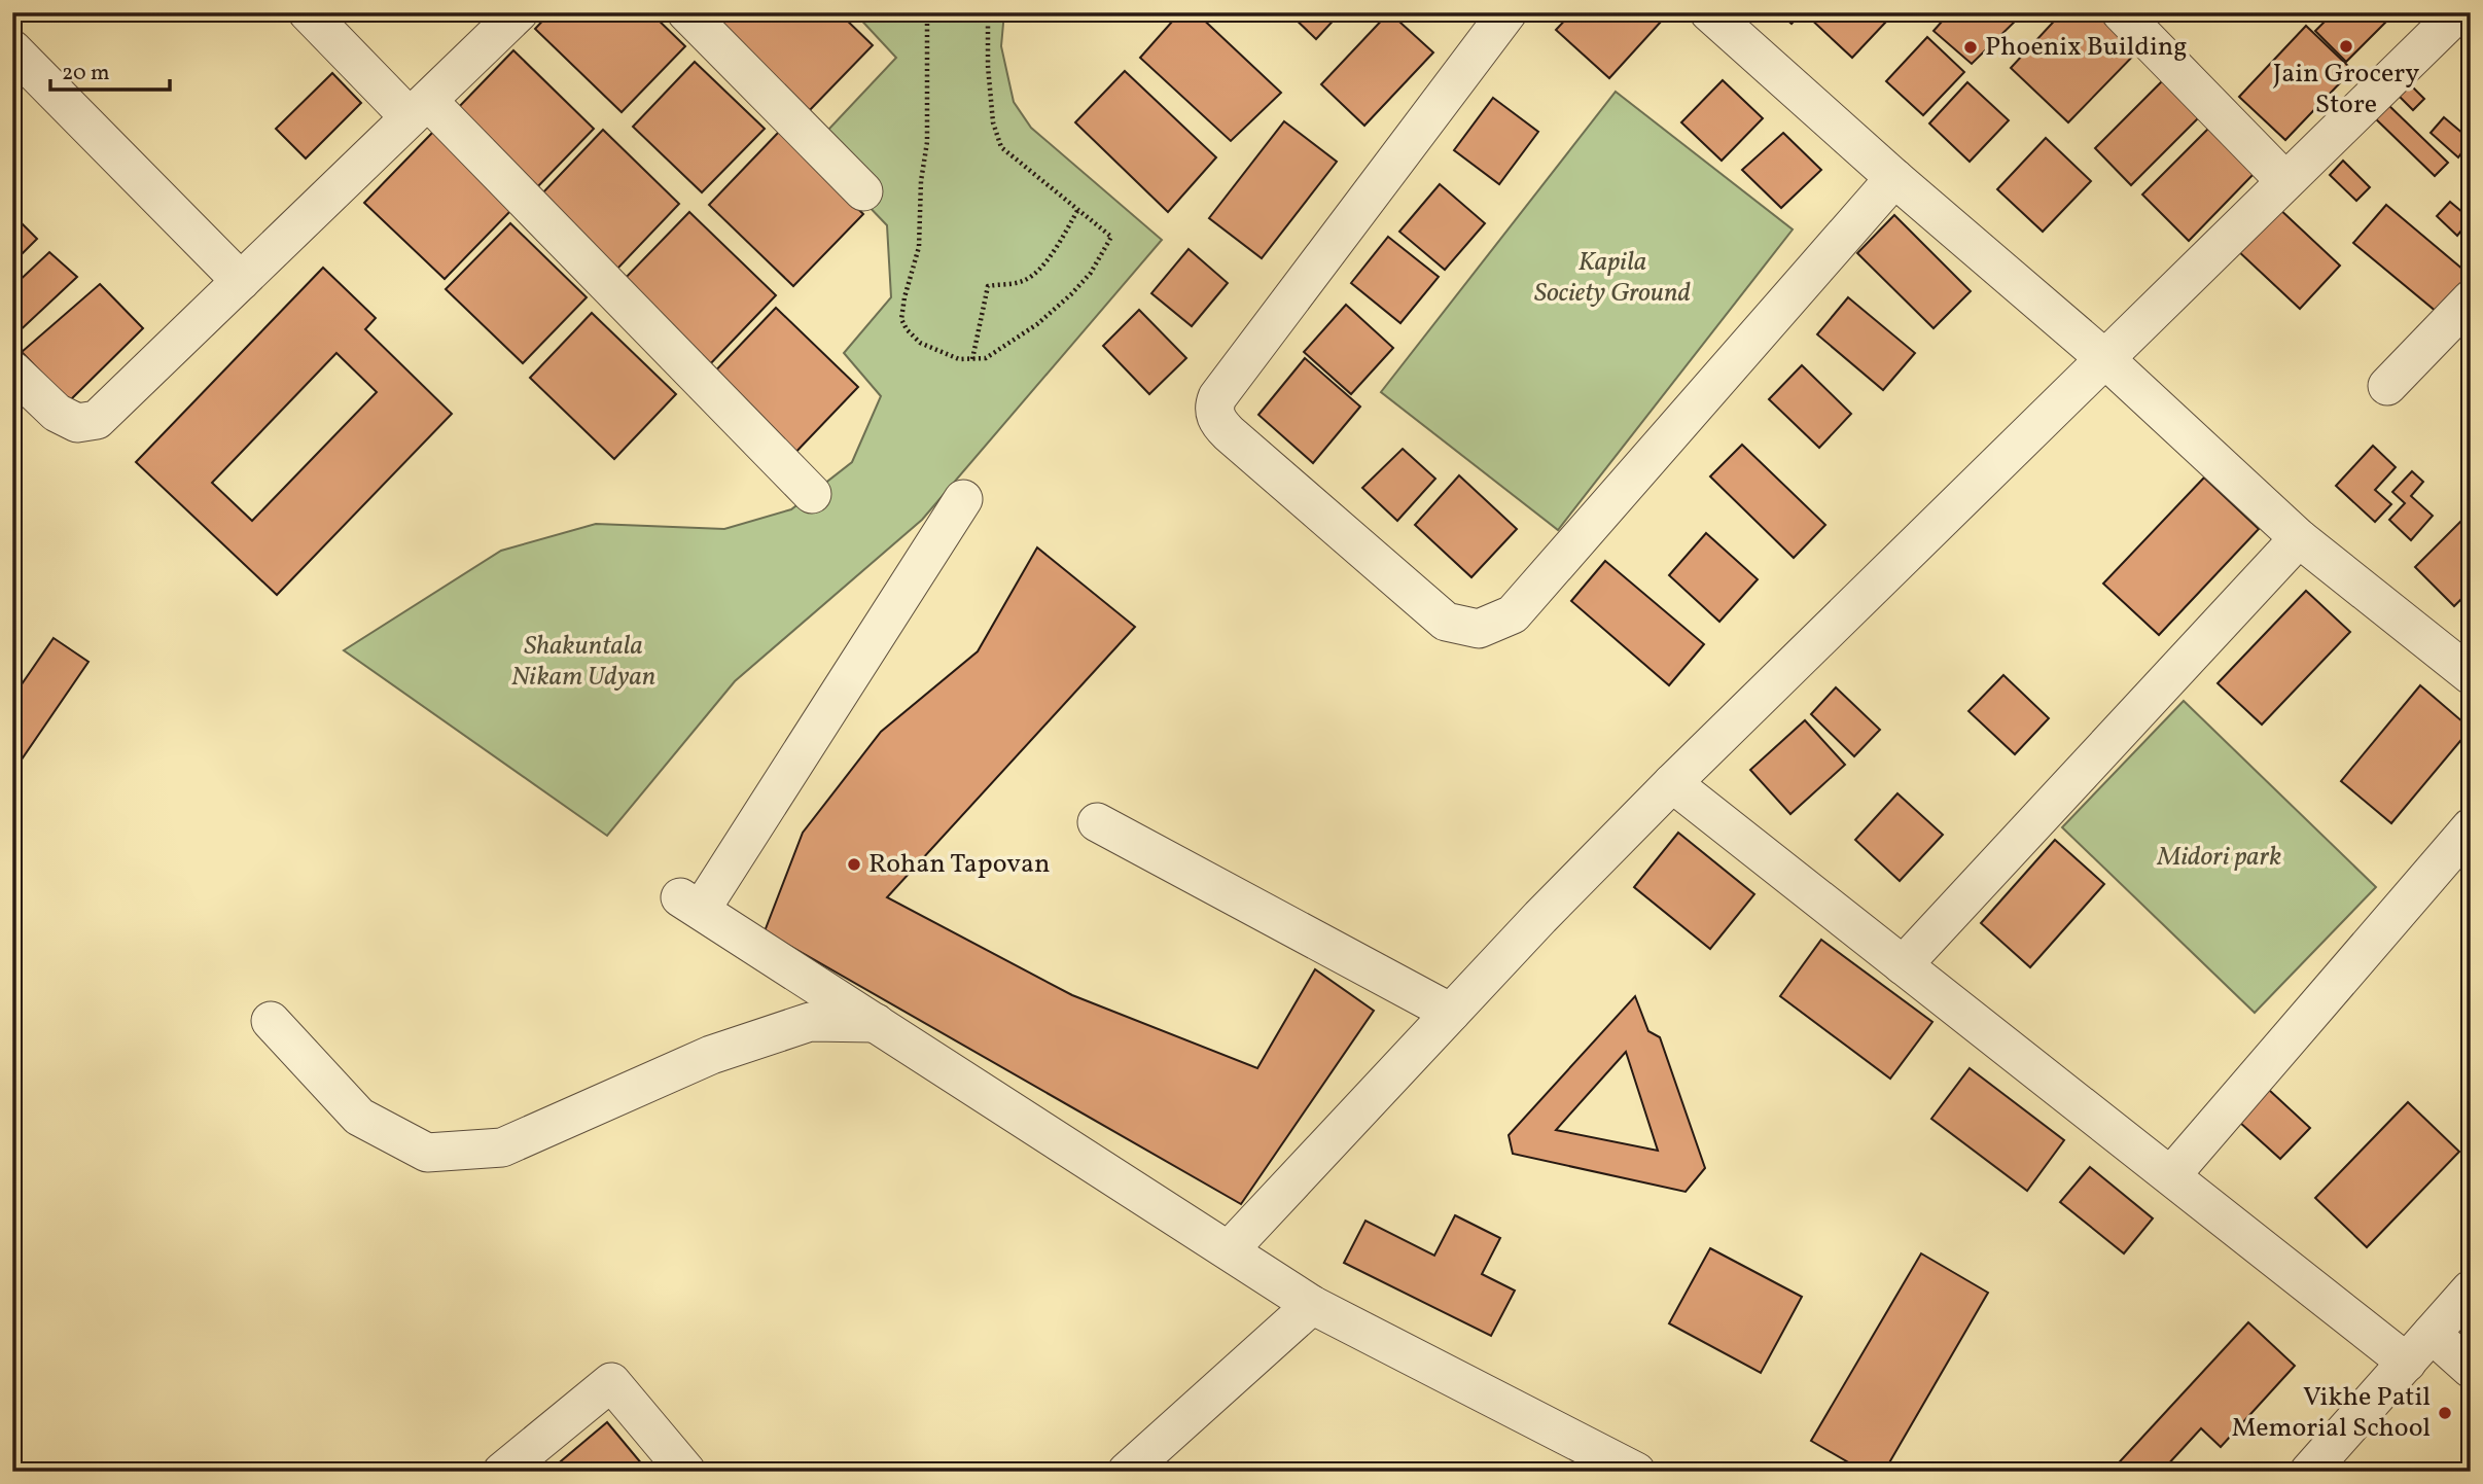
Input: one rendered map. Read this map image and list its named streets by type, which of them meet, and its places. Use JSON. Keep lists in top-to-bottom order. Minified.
{"parks":["Kapila Society Ground","Shakuntala Nikam Udyan","Midori park"],"places":["Jain Grocery Store","Phoenix Building","Rohan Tapovan","Vikhe Patil Memorial School"],"scale_bar":"20 m"}
